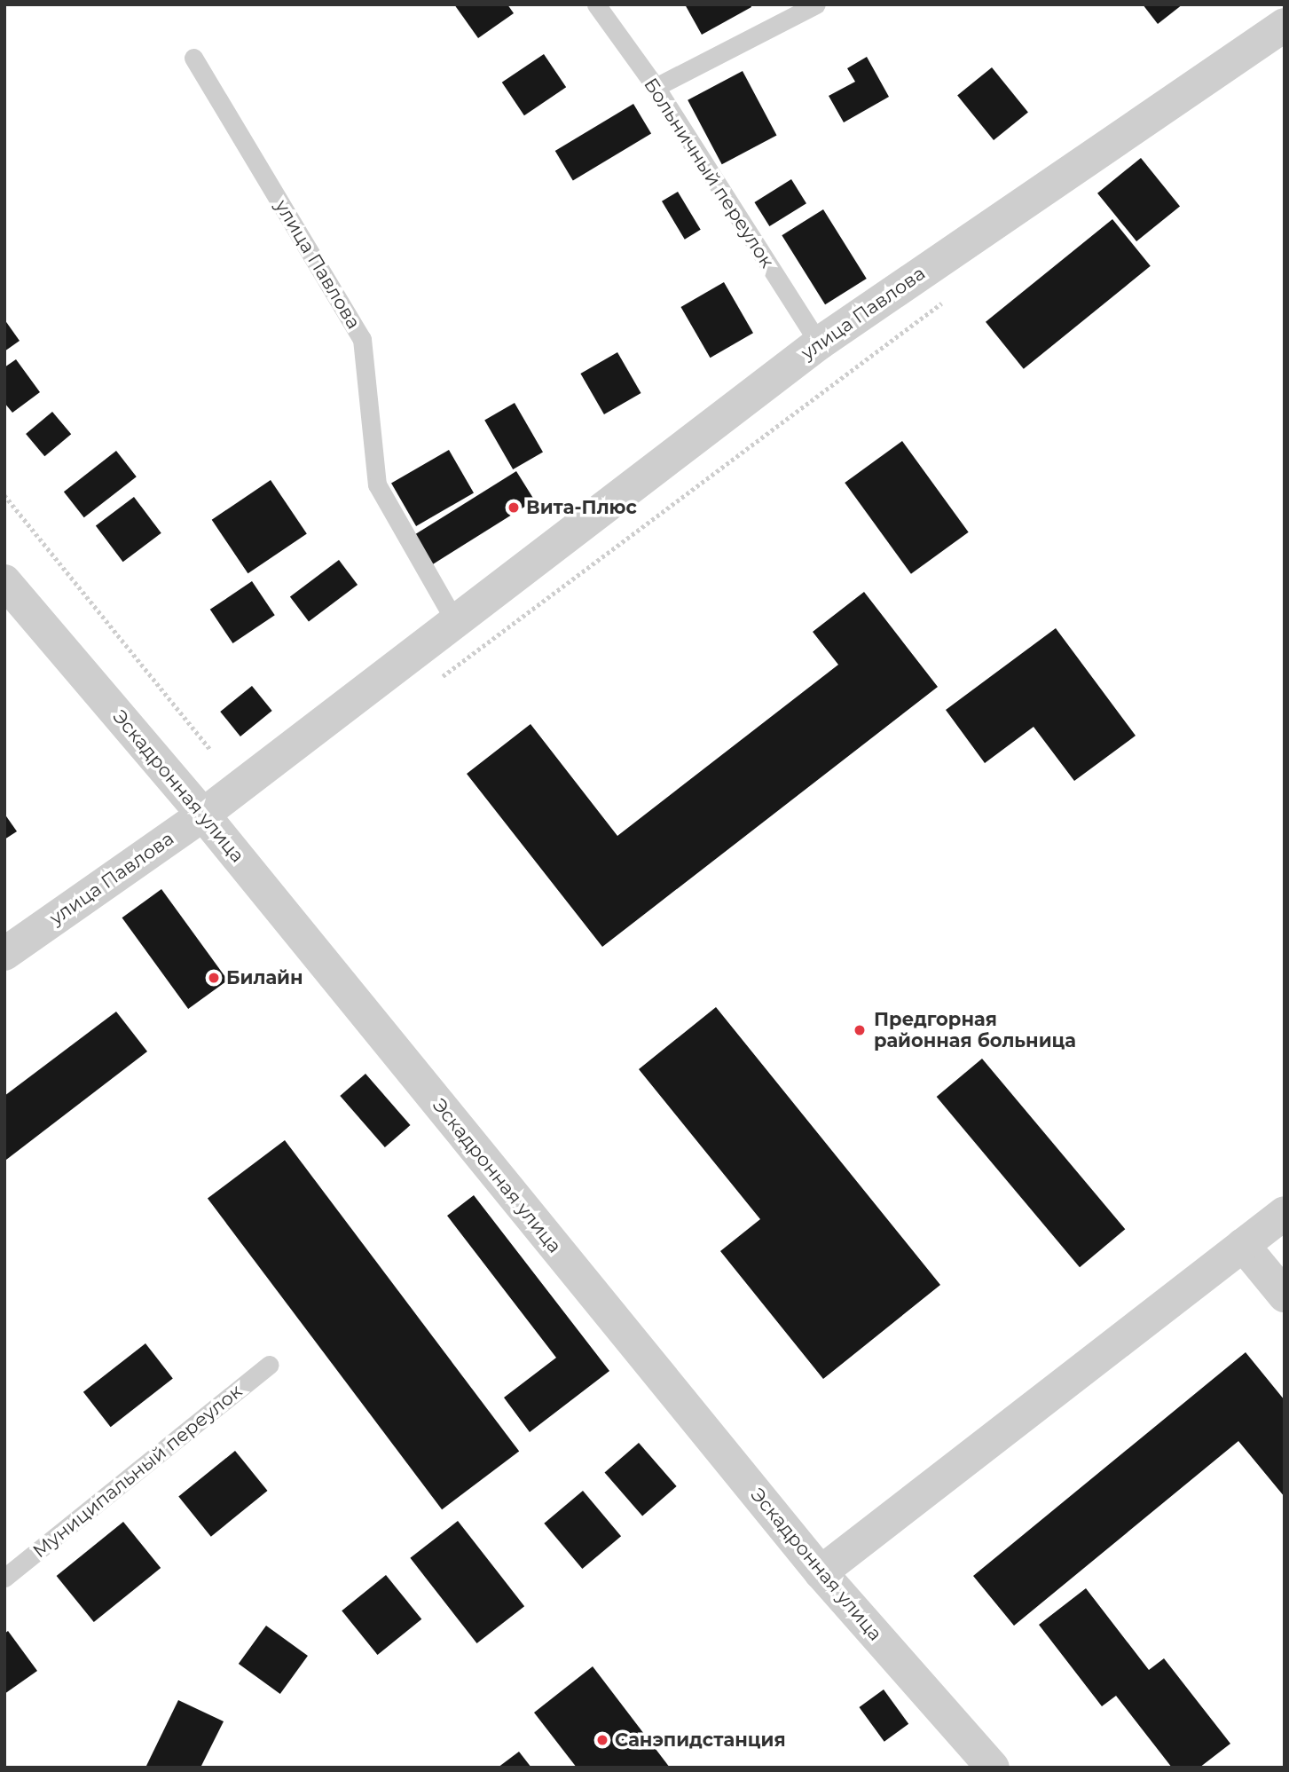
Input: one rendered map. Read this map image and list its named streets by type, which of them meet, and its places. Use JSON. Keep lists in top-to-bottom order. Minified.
{"streets":{"street":["улица Павлова","Эскадронная улица"],"lane":["Больничный переулок","Муниципальный переулок"]},"crossings":[["Больничный переулок","улица Павлова"],["улица Павлова","Эскадронная улица"]],"places":["Вита-Плюс","Билайн","Предгорная районная больница","Санэпидстанция"]}
